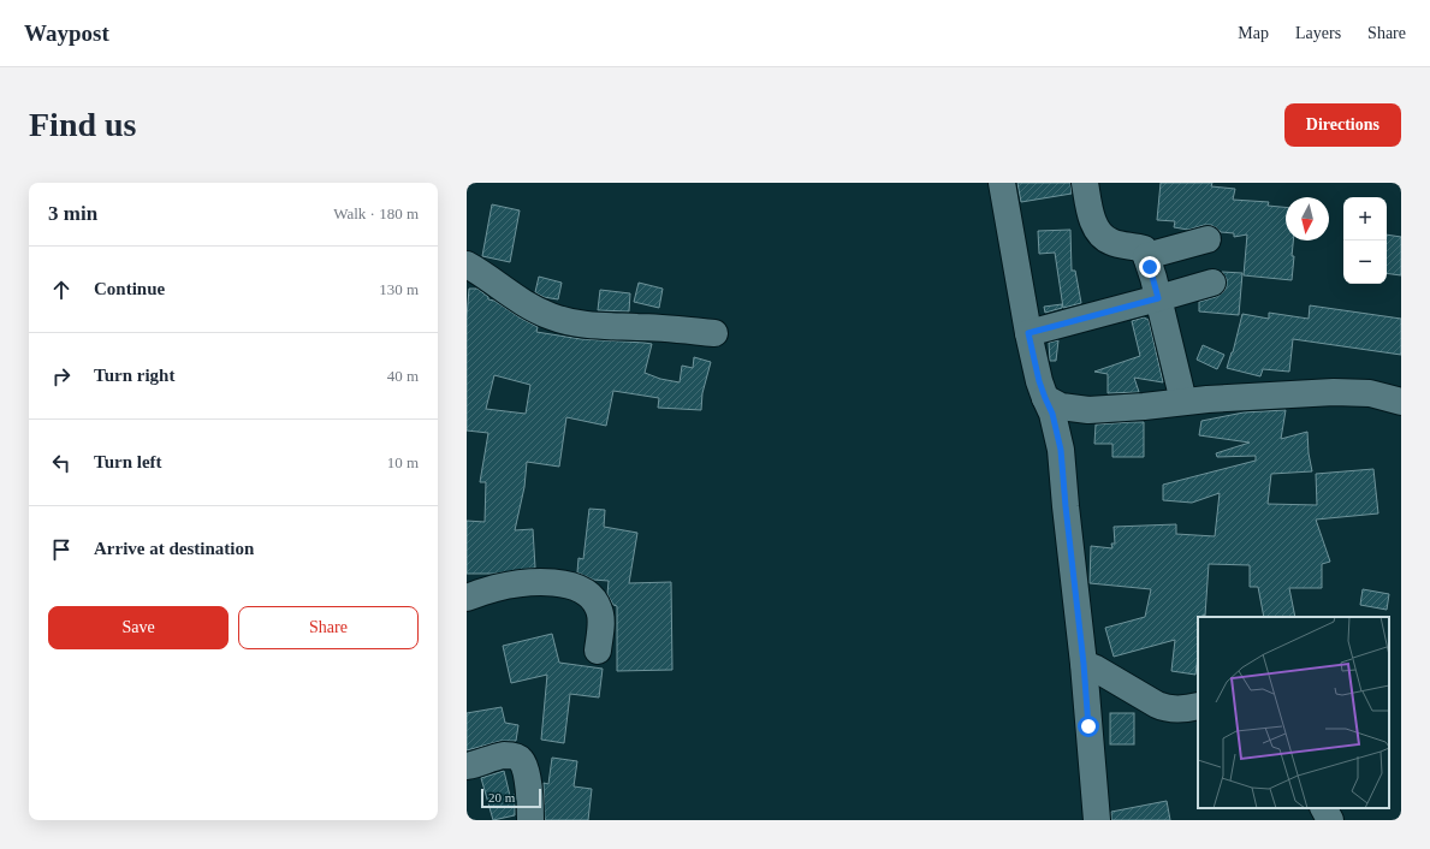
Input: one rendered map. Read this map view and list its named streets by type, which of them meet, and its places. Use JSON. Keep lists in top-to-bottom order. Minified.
{"scale_bar":"20 m","north":"bottom","page":{"header":"Waypost","nav":["Map","Layers","Share"],"buttons":["Directions",["Save","Share"]],"title":"Find us","heading":["3 min","Walk · 180 m"],"map_buttons":["+","−"],"list":[["Continue","130 m"],["Turn right","40 m"],["Turn left","10 m"],"Arrive at destination"],"scale":"20 m"}}
